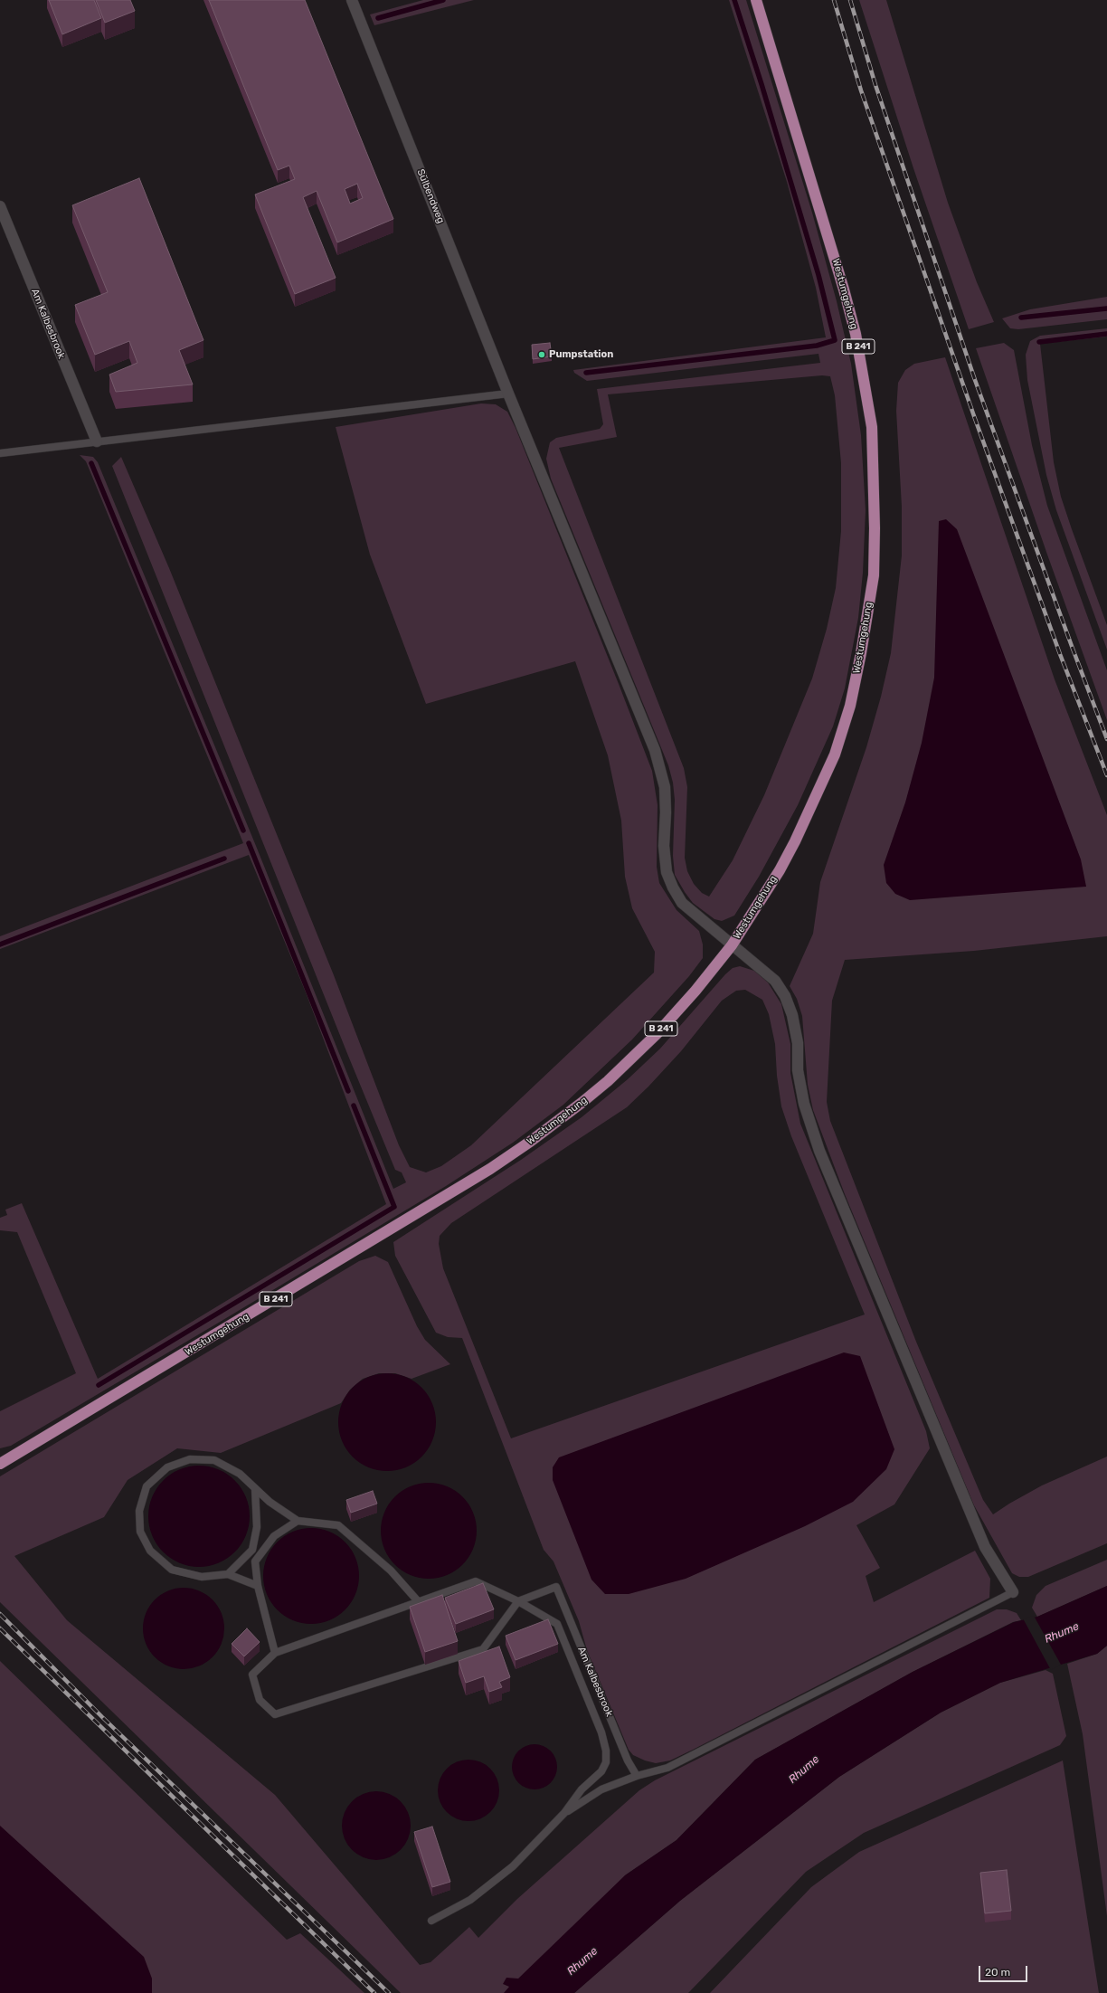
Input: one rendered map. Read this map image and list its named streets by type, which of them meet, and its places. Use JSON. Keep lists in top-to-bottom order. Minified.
{"streets":{"main road":["Westumgehung","B 241"],"street":["Sülbendweg","Am Kalbesbrook"]},"crossings":[["Sülbendweg","Westumgehung"]],"water":["Rhume"],"places":["Pumpstation"],"scale_bar":"20 m"}
